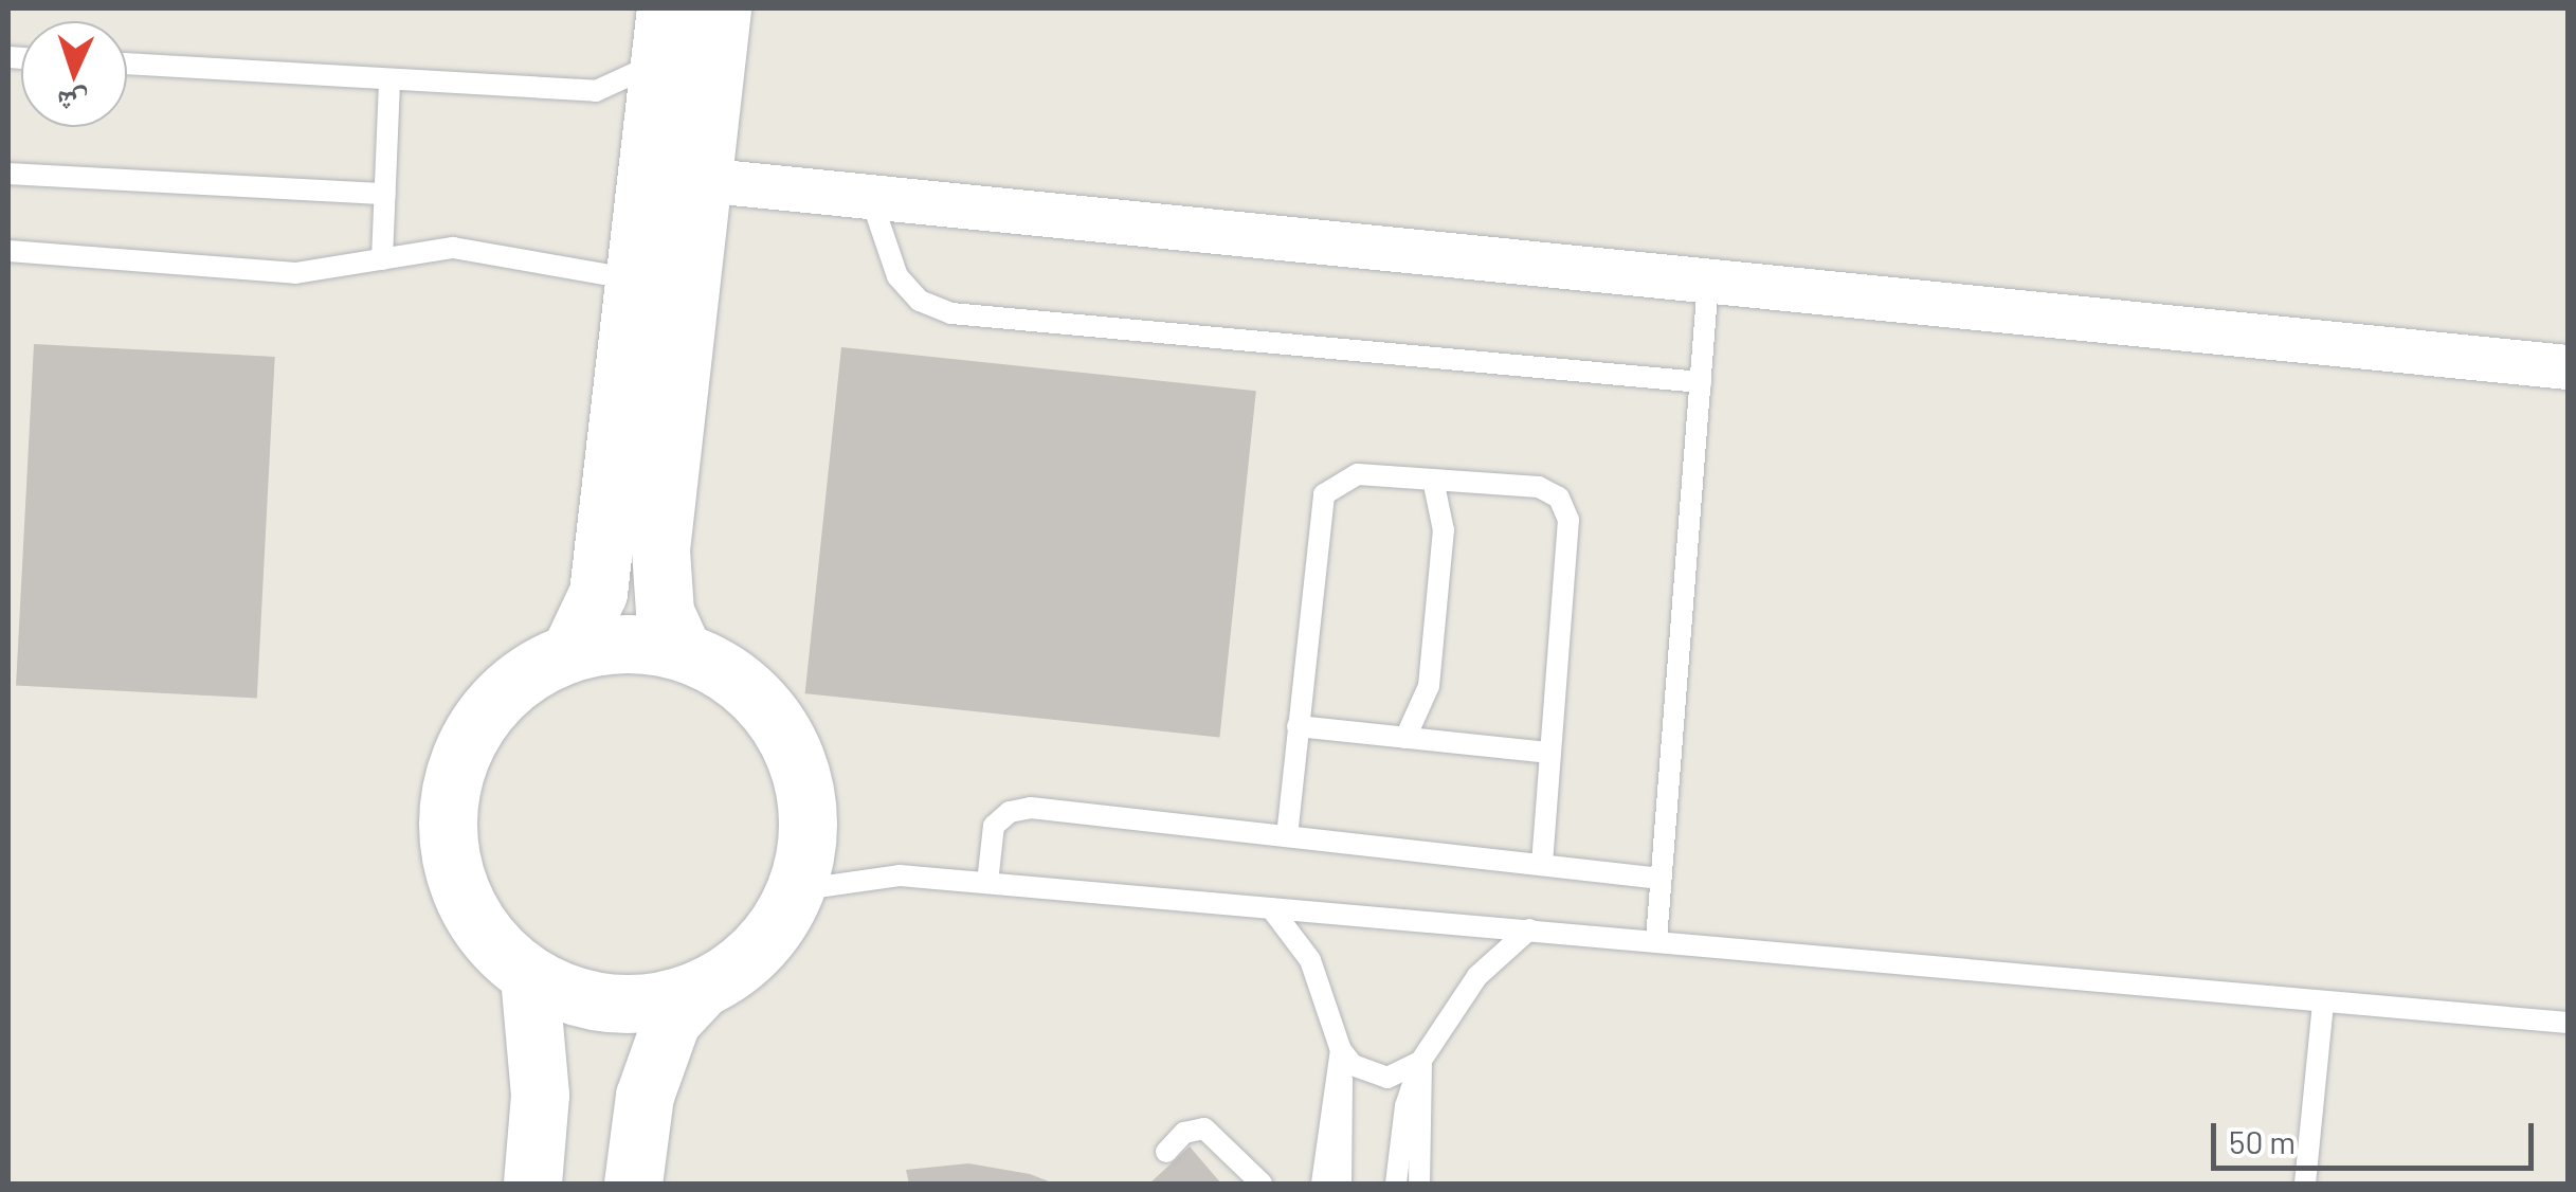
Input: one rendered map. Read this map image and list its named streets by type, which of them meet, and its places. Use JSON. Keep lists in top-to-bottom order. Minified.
{"scale_bar":"50 m","north":"bottom"}
